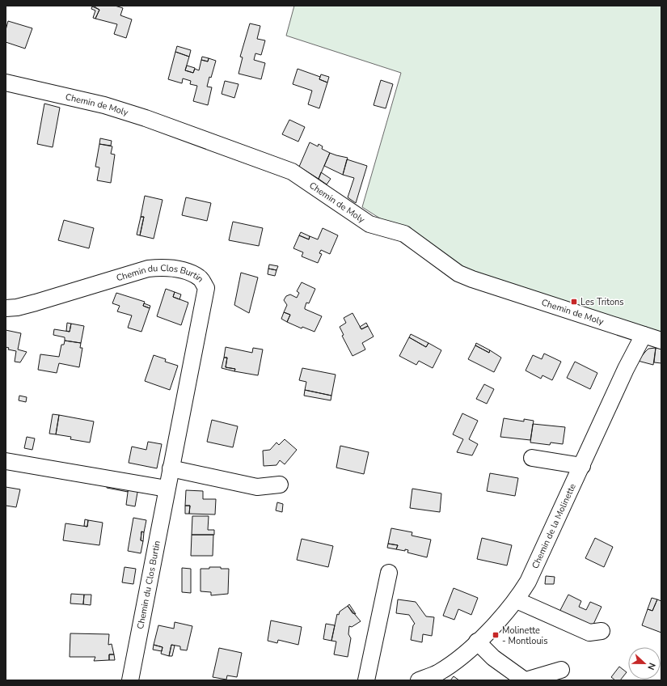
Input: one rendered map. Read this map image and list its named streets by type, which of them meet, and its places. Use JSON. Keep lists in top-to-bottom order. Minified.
{"streets":{"street":["Chemin de Moly","Chemin du Clos Burtin","Chemin de la Molinette"]},"crossings":[["Chemin de Moly","Chemin de la Molinette"]],"places":{"transit":["Les Tritons","Molinette - Montlouis"]},"north":"right"}
